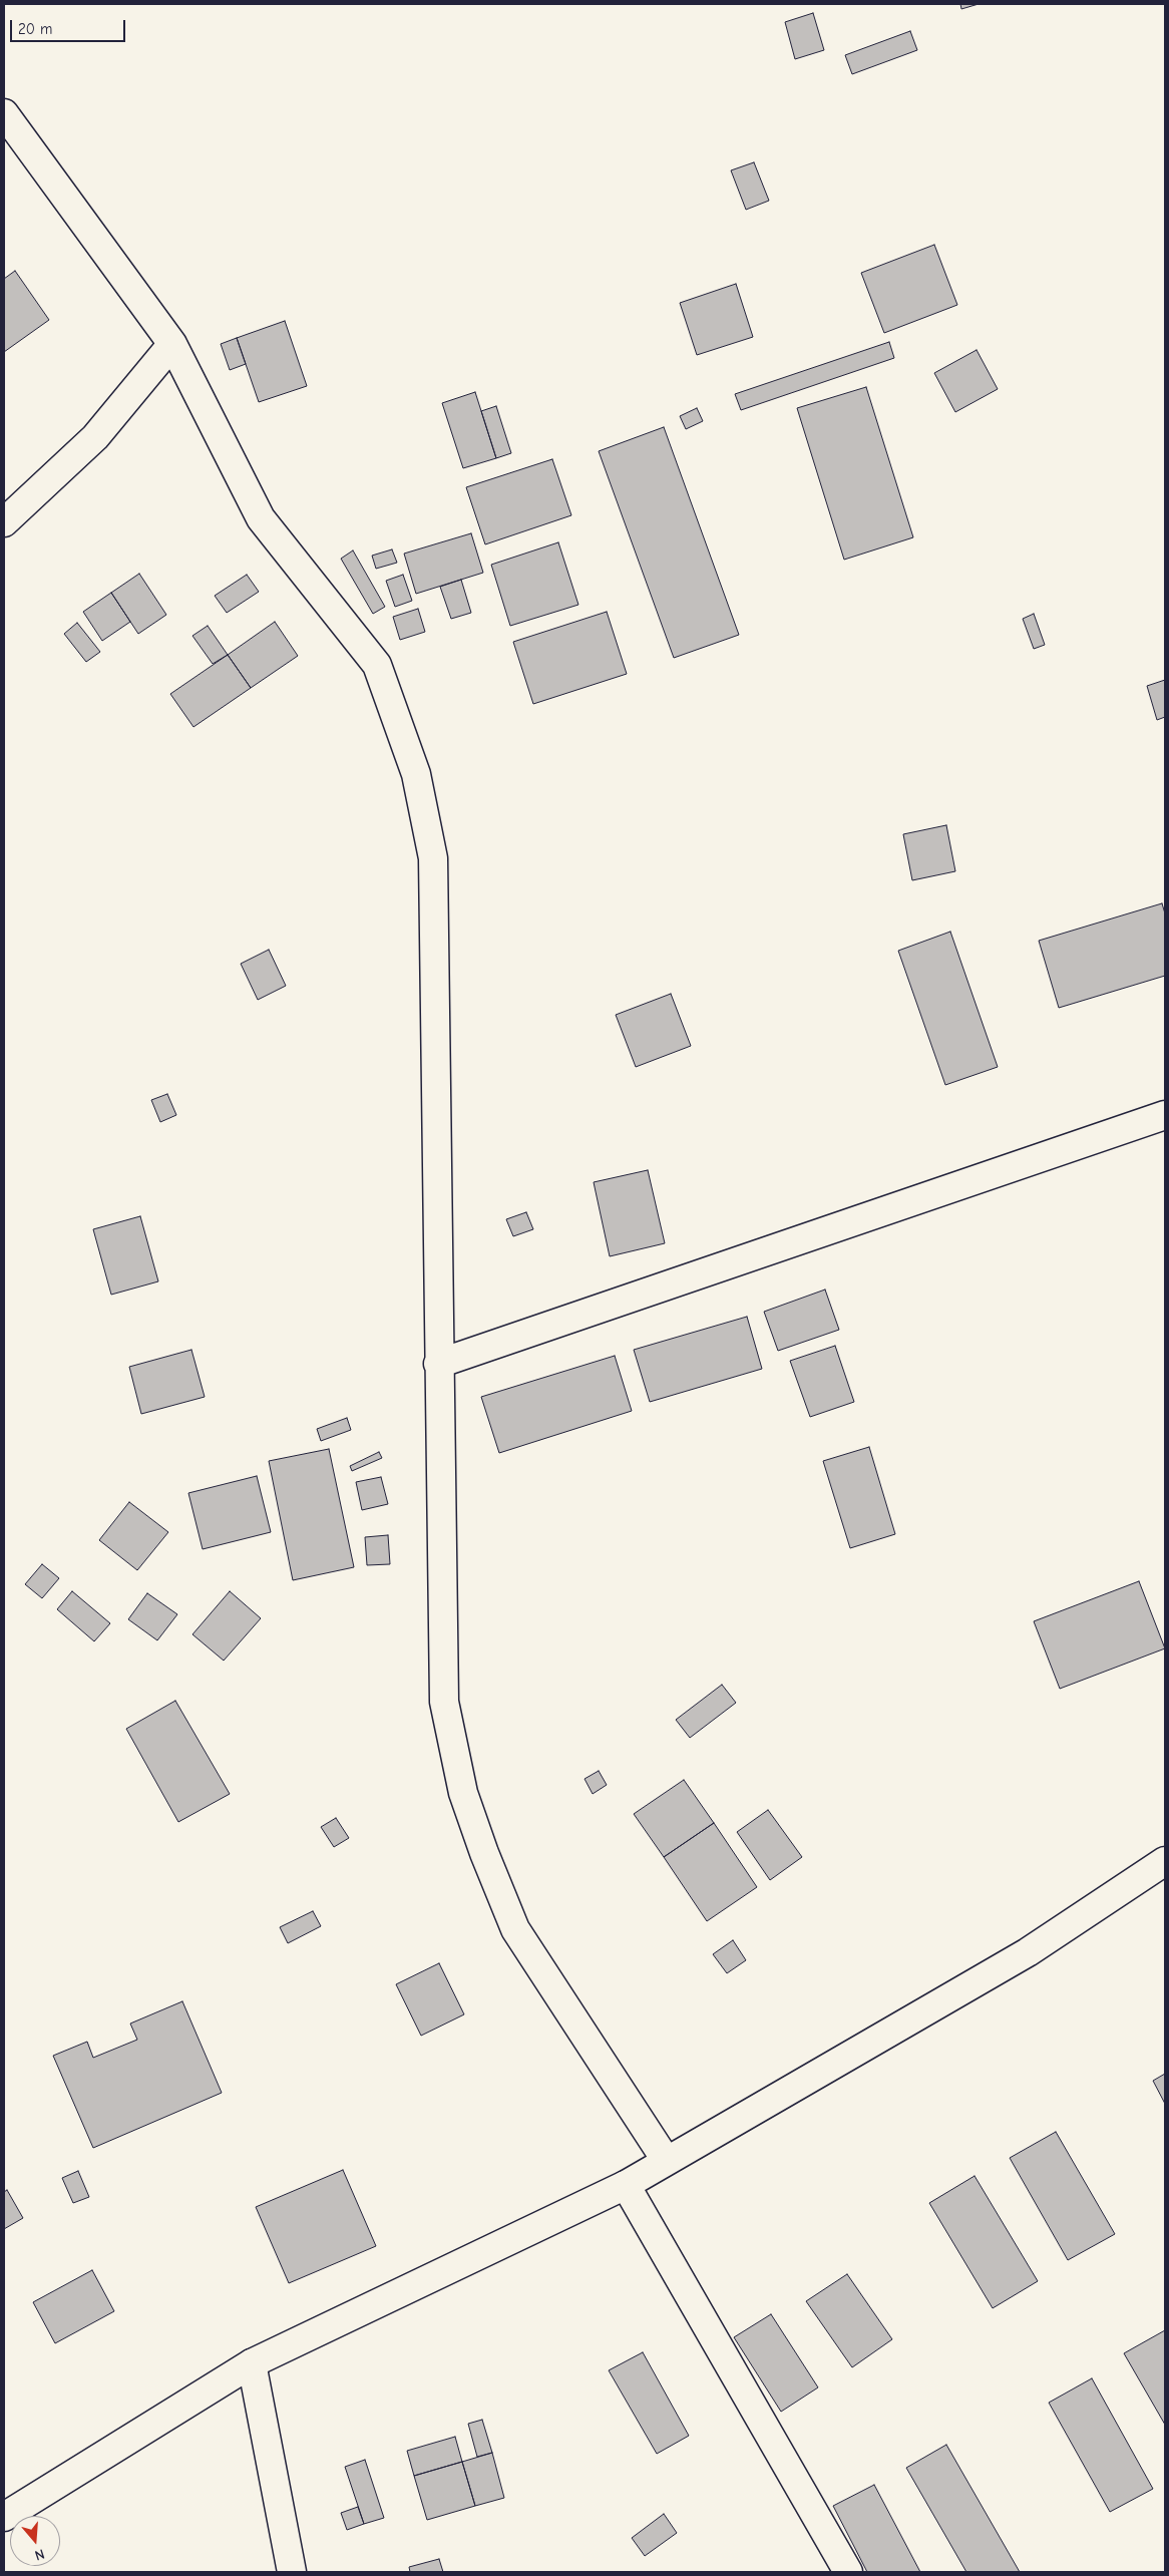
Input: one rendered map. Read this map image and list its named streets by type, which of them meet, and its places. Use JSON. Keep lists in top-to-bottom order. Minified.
{"scale_bar":"20 m","north":"bottom"}
